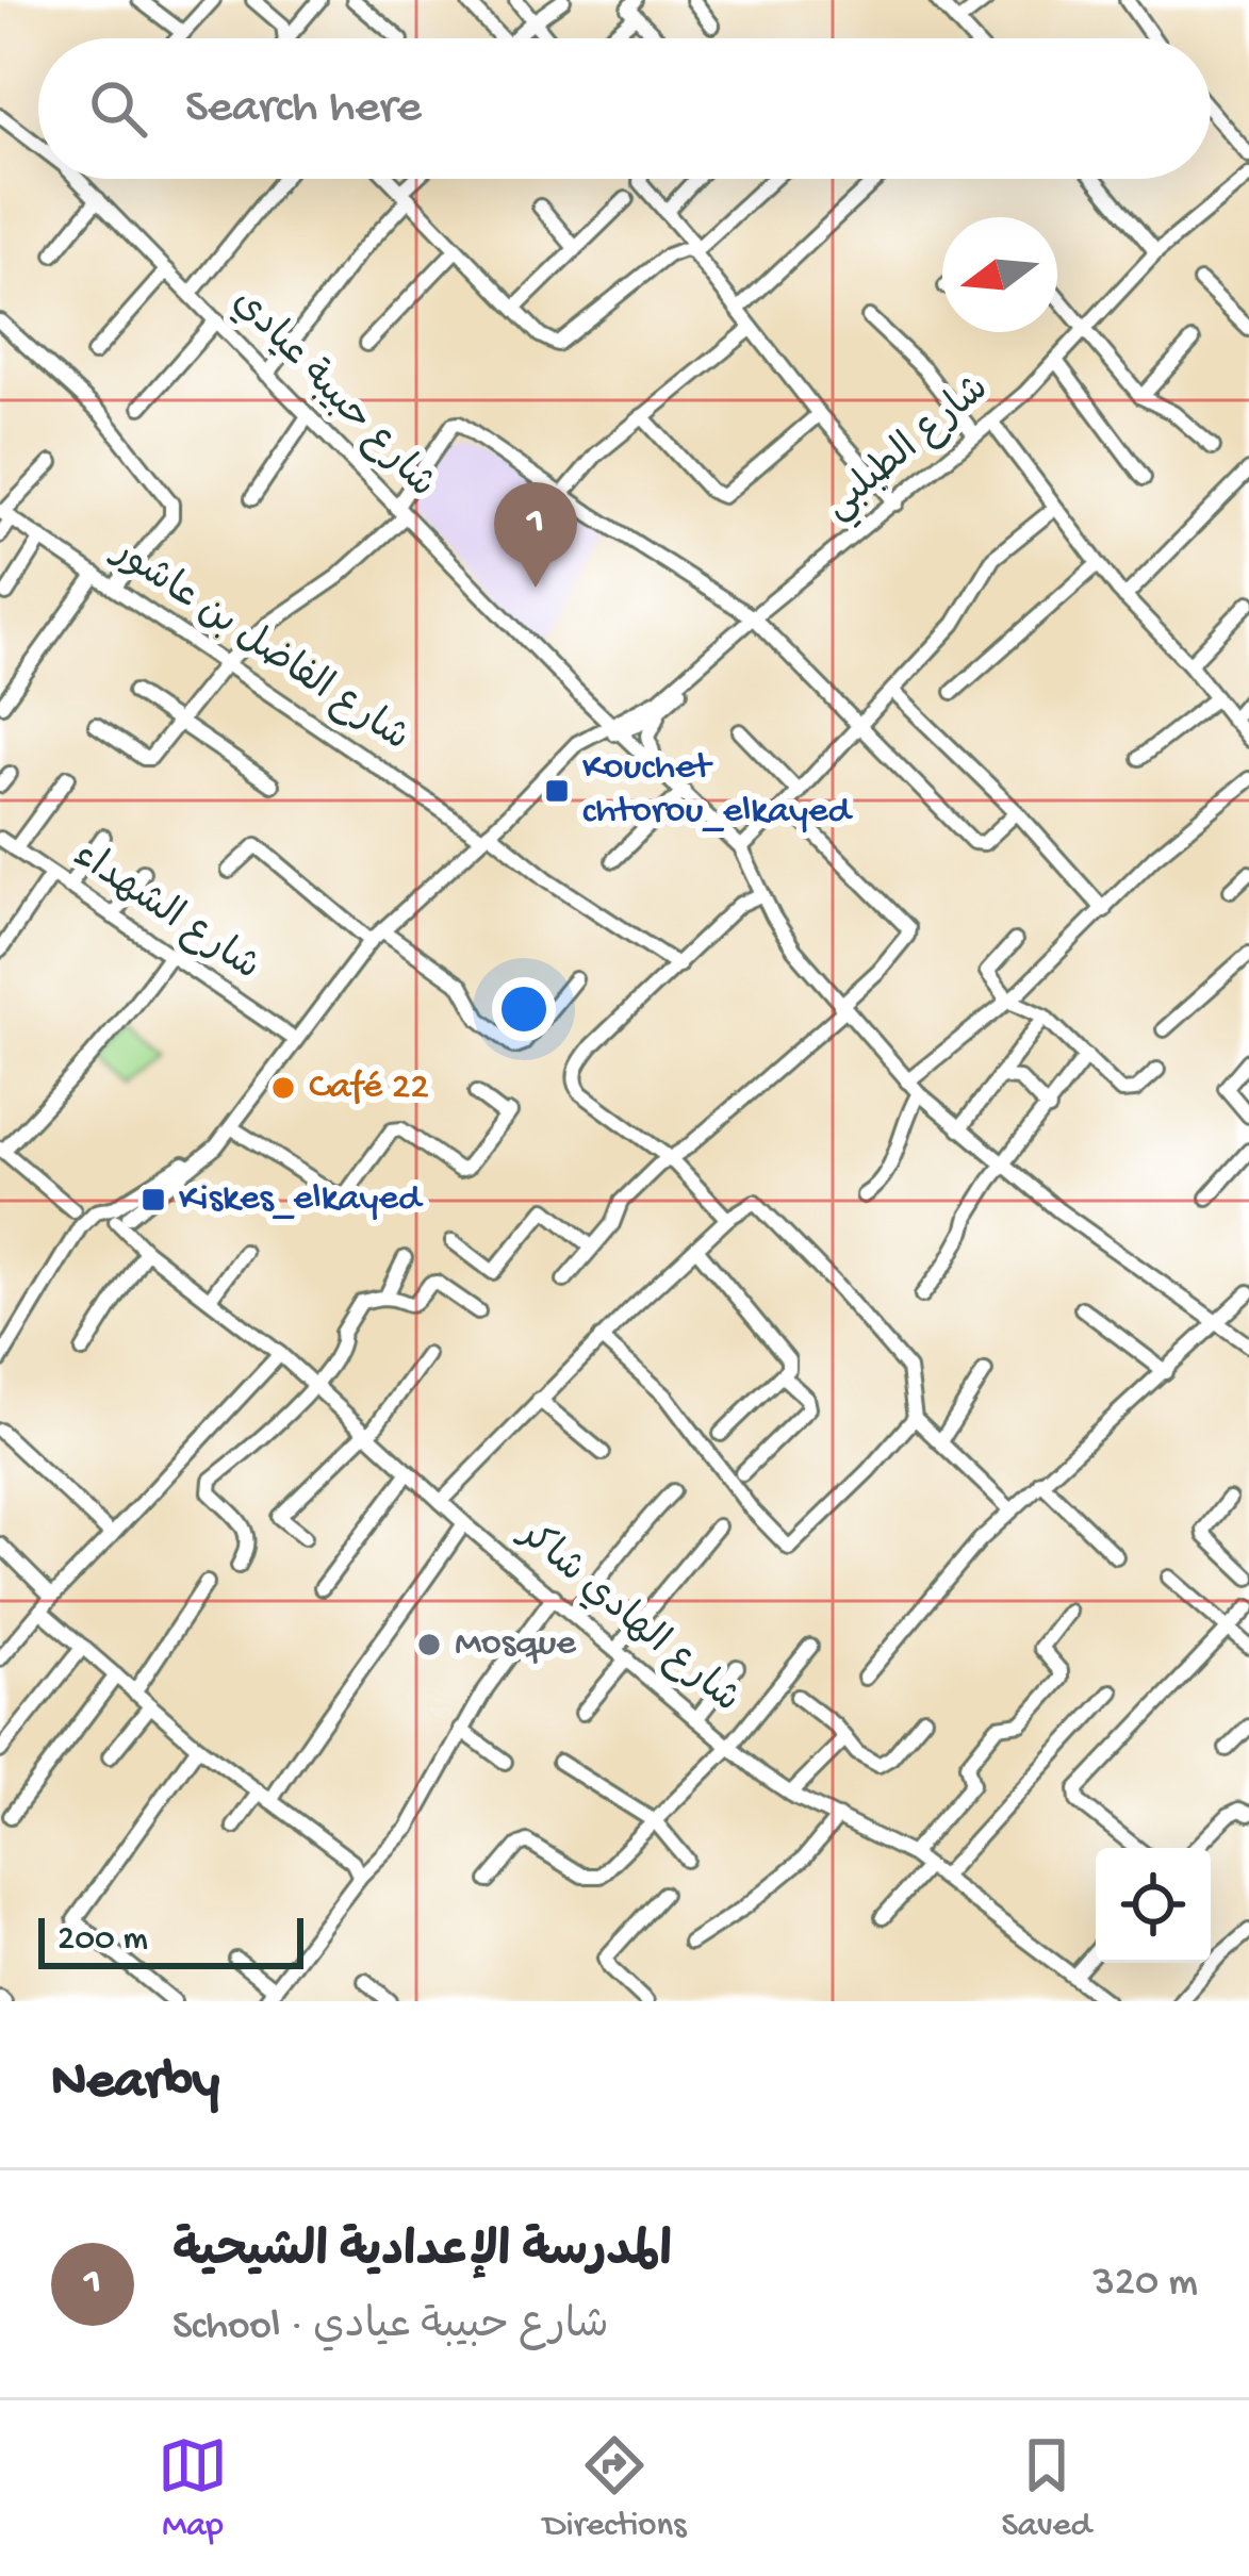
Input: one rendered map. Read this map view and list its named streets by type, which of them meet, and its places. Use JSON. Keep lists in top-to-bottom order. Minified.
{"streets":{"street":["شارع حبيبة عيادي","شارع الطبلبي","شارع الفاضل بن عاشور","شارع الشهداء","شارع الهادي شاكر"]},"crossings":[["شارع حبيبة عيادي","شارع الطبلبي"],["شارع الطبلبي","شارع الفاضل بن عاشور"],["شارع الطبلبي","شارع الشهداء"]],"places":{"transit":["Kouchet chtorou_elkayed","Kiskes_elkayed"],"other":["Café 22","Mosque"]},"scale_bar":"200 m","north":"left","page":{"search":"Search here","pins":"1","scale":"200 m","heading":"Nearby","list":[{"mark":"1","name":"المدرسة الإعدادية الشيحية","note":"School · شارع حبيبة عيادي","value":"320 m"}],"nav":["Map","Directions","Saved"]}}
